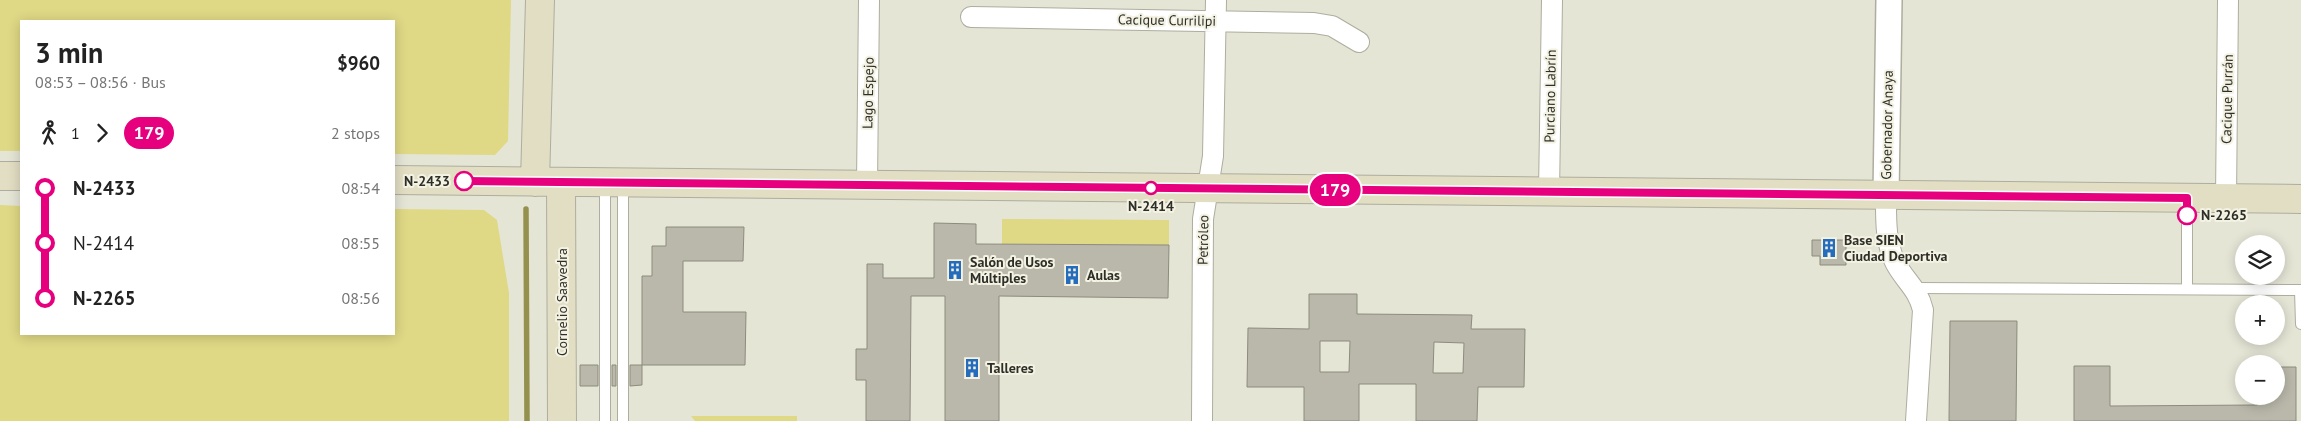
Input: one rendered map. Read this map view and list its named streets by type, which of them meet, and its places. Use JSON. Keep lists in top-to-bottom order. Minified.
{"streets":{"main road":["Cornelio Saavedra"],"street":["Cacique Currilipi","Lago Espejo","Purciano Labrín","Cacique Purrán","Gobernador Anaya","Petróleo"]},"crossings":[["Cacique Currilipi","Petróleo"]],"places":{"other":["N-2433","N-2414","N-2265"],"building":["Base SIEN Ciudad Deportiva","Salón de Usos Múltiples","Aulas","Talleres"]},"lines":["bus line 179"],"page":{"on_map":"179","heading":["3 min","08:53 – 08:56 · Bus","$960"],"legs":["1","179","2 stops"],"list":[{"name":"N-2433","value":"08:54"},{"name":"N-2414","value":"08:55"},{"name":"N-2265","value":"08:56"}],"map_buttons":["+","−"]}}
